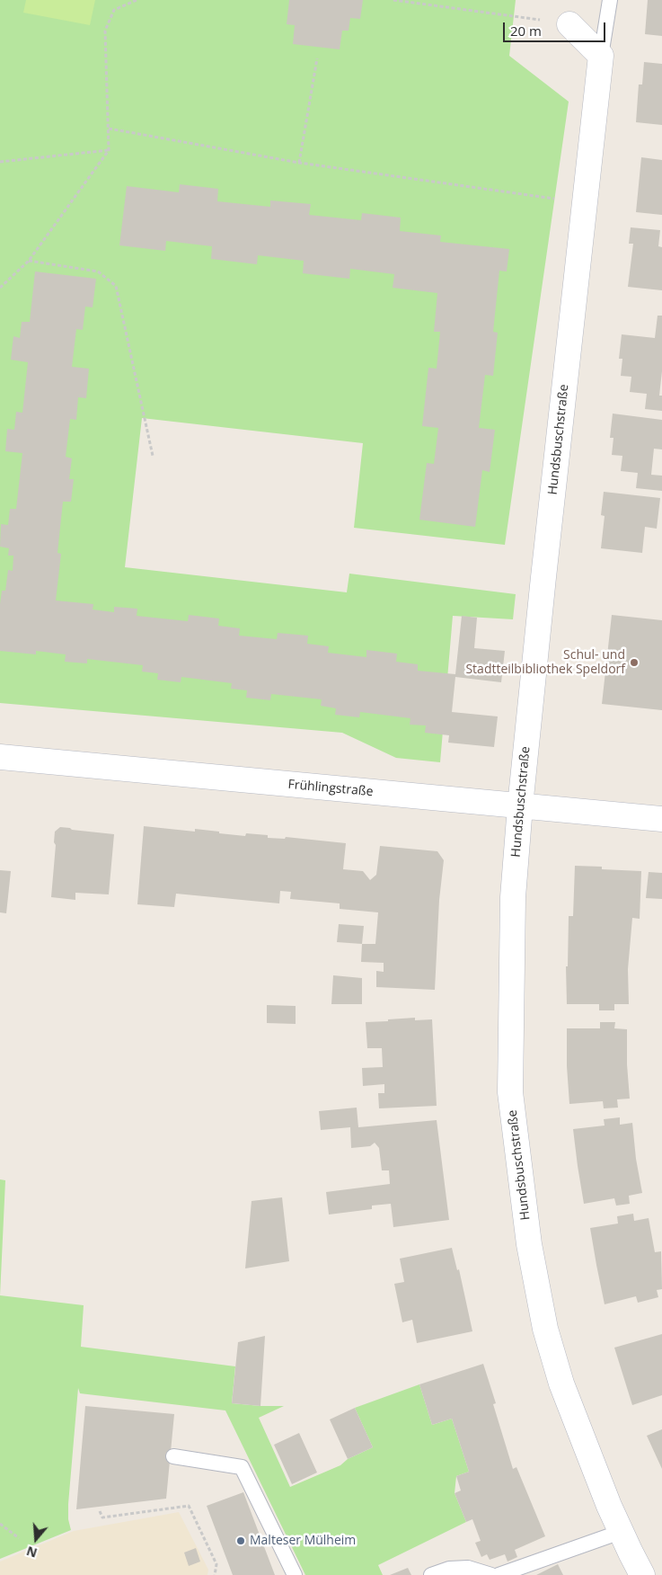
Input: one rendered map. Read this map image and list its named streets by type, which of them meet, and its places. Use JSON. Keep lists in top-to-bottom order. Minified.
{"streets":{"street":["Hundsbuschstraße","Frühlingstraße"]},"crossings":[["Hundsbuschstraße","Frühlingstraße"]],"places":["Schul- und Stadtteilbibliothek Speldorf","Malteser Mülheim"],"scale_bar":"20 m","north":"bottom"}
